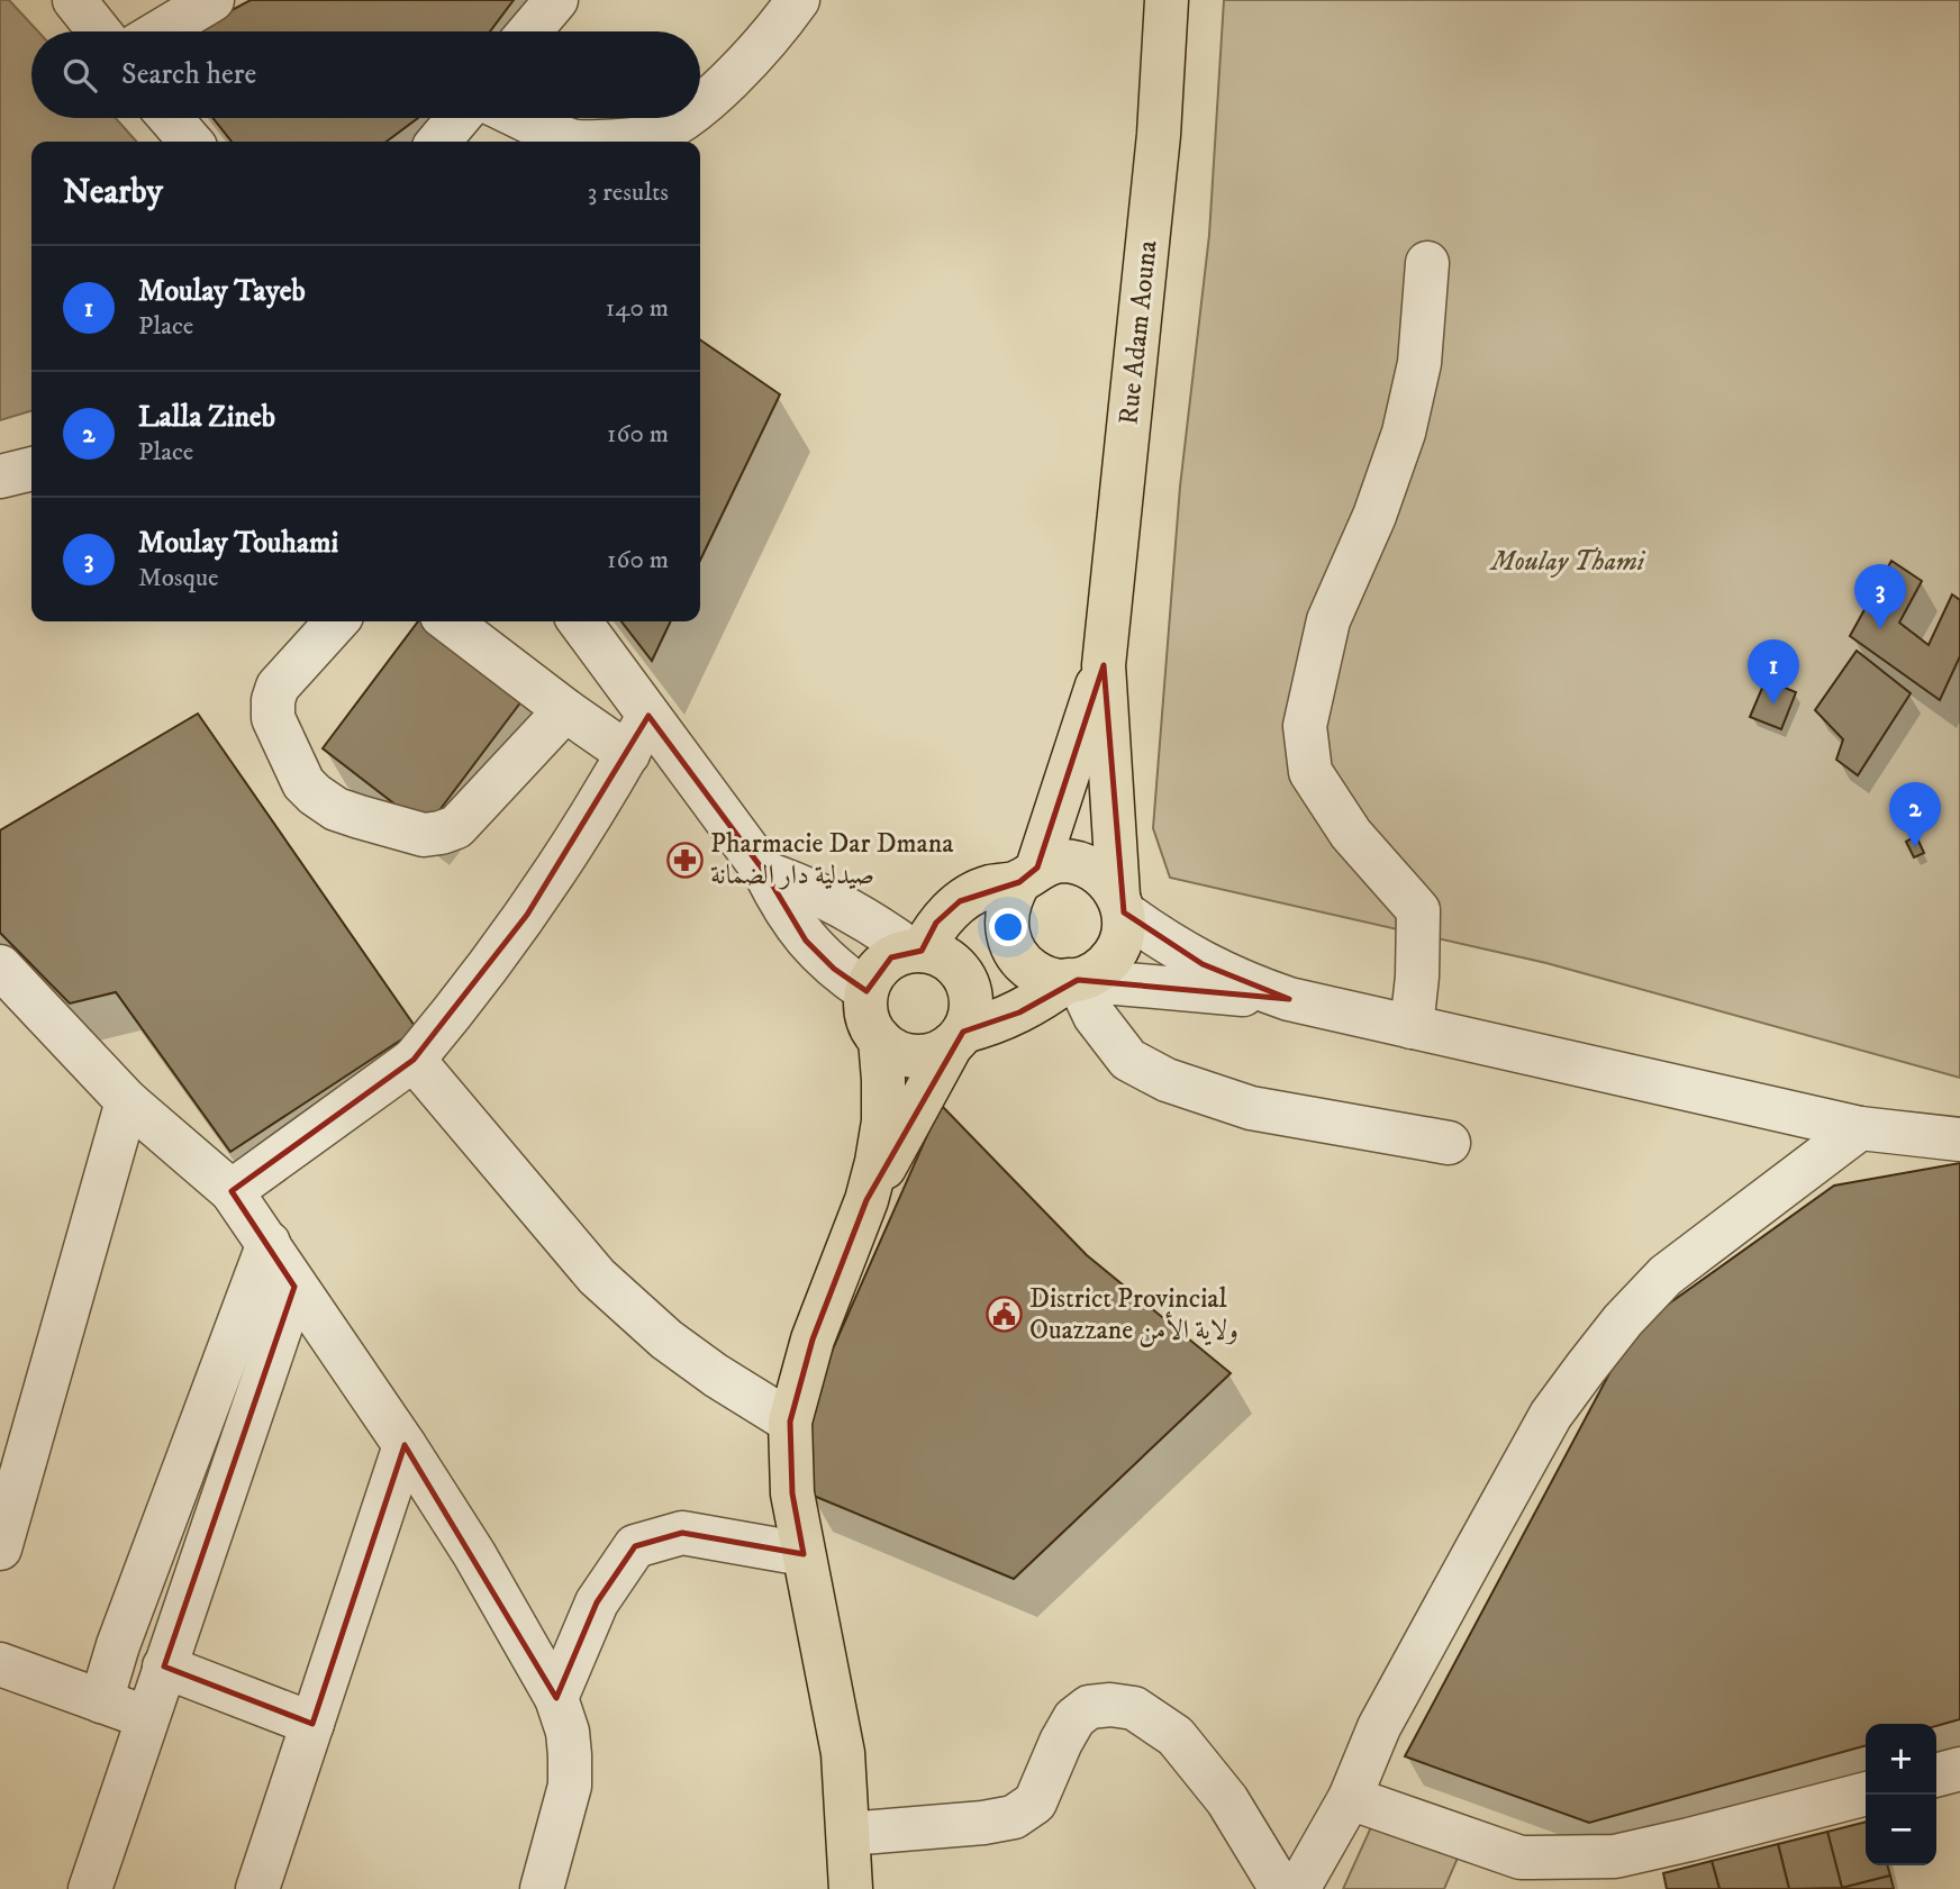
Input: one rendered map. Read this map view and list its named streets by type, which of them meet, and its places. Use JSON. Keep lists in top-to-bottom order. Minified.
{"streets":{"main road":["Rue Adam Aouna"]},"parks":["Moulay Thami"],"places":{"pharmacy":["Pharmacie Dar Dmana صيدلية دار الضمانة"],"public building":["District Provincial Ouazzane ولاية الأمن"]},"page":{"search":"Search here","heading":["Nearby","3 results"],"list":[{"mark":"1","name":"Moulay Tayeb","note":"Place","value":"140 m"},{"mark":"2","name":"Lalla Zineb","note":"Place","value":"160 m"},{"mark":"3","name":"Moulay Touhami","note":"Mosque","value":"160 m"}],"pins":["3","1","2"],"map_buttons":["+","−"]}}
